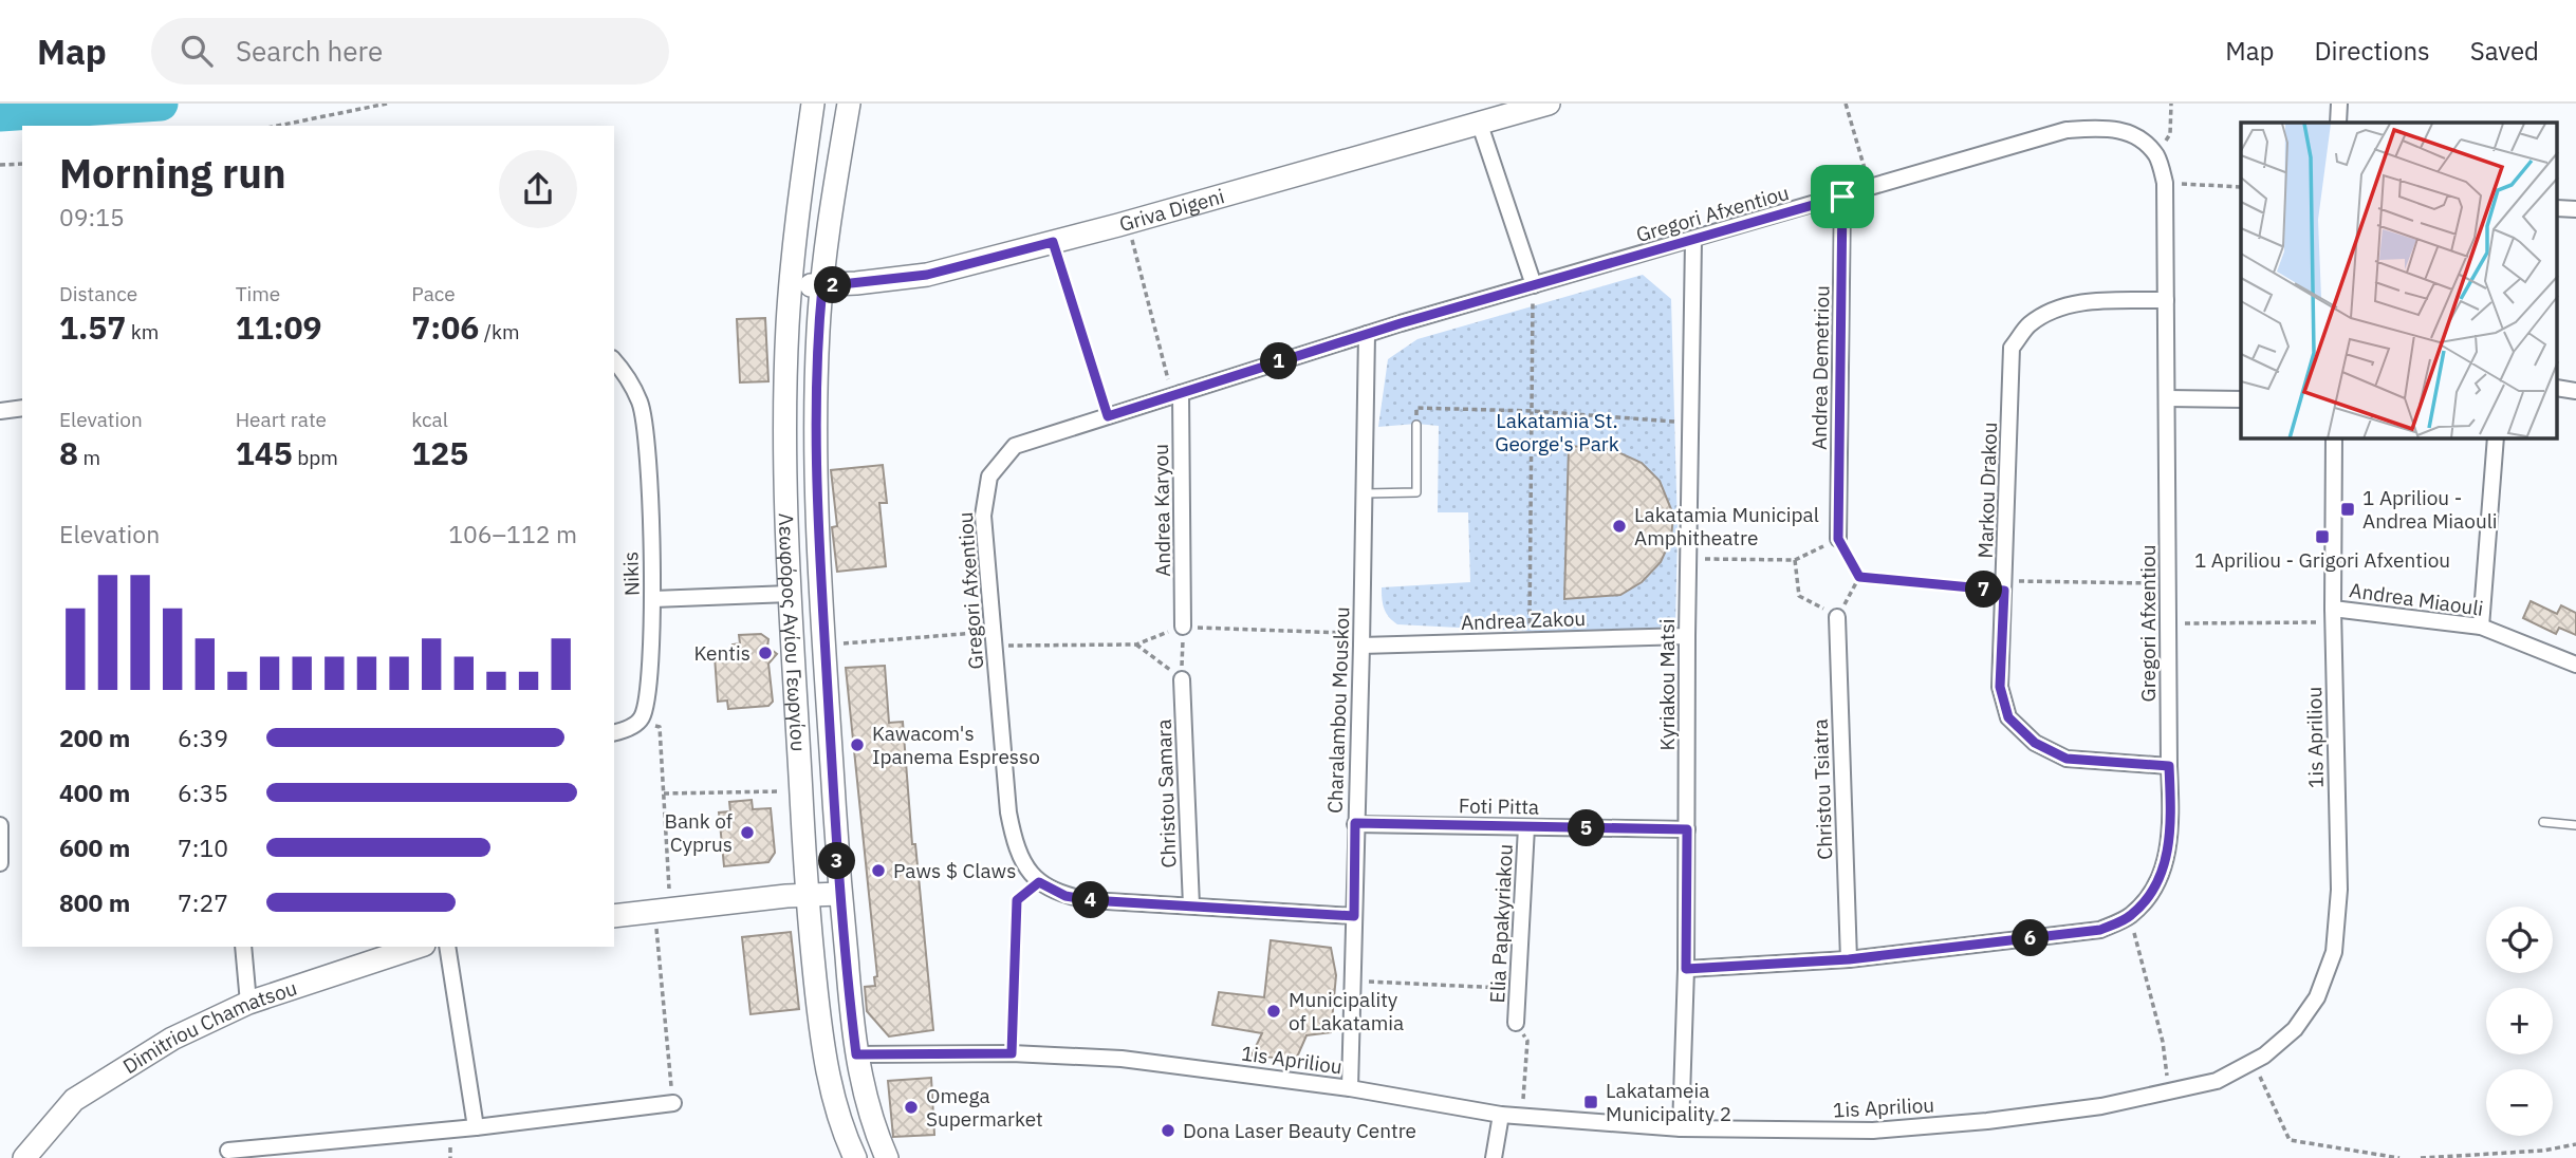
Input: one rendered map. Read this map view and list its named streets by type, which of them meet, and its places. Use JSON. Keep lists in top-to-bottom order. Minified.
{"streets":{"main road":["Griva Digeni","Λεωφόρος Αγίου Γεωργίου","Dimitriou Chamatsou"],"street":["Gregori Afxentiou","Andrea Demetriou","Markou Drakou","Andrea Karyou","Nikis","Andrea Miaouli","Andrea Zakou","Kyriakou Matsi","Charalambou Mouskou","1is Apriliou","Christou Tsiatra","Christou Samara","Foti Pitta","Elia Papakyriakou"]},"crossings":[["Griva Digeni","Λεωφόρος Αγίου Γεωργίου"],["Gregori Afxentiou","Andrea Demetriou"],["Gregori Afxentiou","Markou Drakou"],["Gregori Afxentiou","Andrea Karyou"],["Gregori Afxentiou","Kyriakou Matsi"],["Gregori Afxentiou","Charalambou Mouskou"],["Gregori Afxentiou","Christou Tsiatra"],["Andrea Miaouli","1is Apriliou"],["Andrea Zakou","Kyriakou Matsi"],["Andrea Zakou","Charalambou Mouskou"],["Λεωφόρος Αγίου Γεωργίου","1is Apriliou"],["Kyriakou Matsi","1is Apriliou"],["Kyriakou Matsi","Foti Pitta"],["Charalambou Mouskou","1is Apriliou"],["Charalambou Mouskou","Foti Pitta"],["Foti Pitta","Elia Papakyriakou"]],"parks":["Lakatamia St. George's Park"],"places":{"transit":["1 Apriliou - Andrea Miaouli","1 Apriliou - Grigori Afxentiou","Lakatameia Municipality 2"],"other":["Lakatamia Municipal Amphitheatre","Kentis","Kawacom's Ipanema Espresso","Bank of Cyprus","Paws $ Claws","Municipality of Lakatamia","Omega Supermarket","Dona Laser Beauty Centre"]},"page":{"header":"Map","search":"Search here","nav":["Map","Directions","Saved"],"heading":["Morning run","09:15"],"stats":[["Distance","1.57 km"],["Time","11:09"],["Pace","7:06 /km"],["Elevation","8 m"],["Heart rate","145 bpm"],["kcal","125"]],"pins":["2","1","7","5","3","4","6"],"chart":["Elevation","106–112 m"],"list":[{"name":"200 m","note":"6:39"},{"name":"400 m","note":"6:35"},{"name":"600 m","note":"7:10"},{"name":"800 m","note":"7:27"}],"map_buttons":["+","−"]}}
